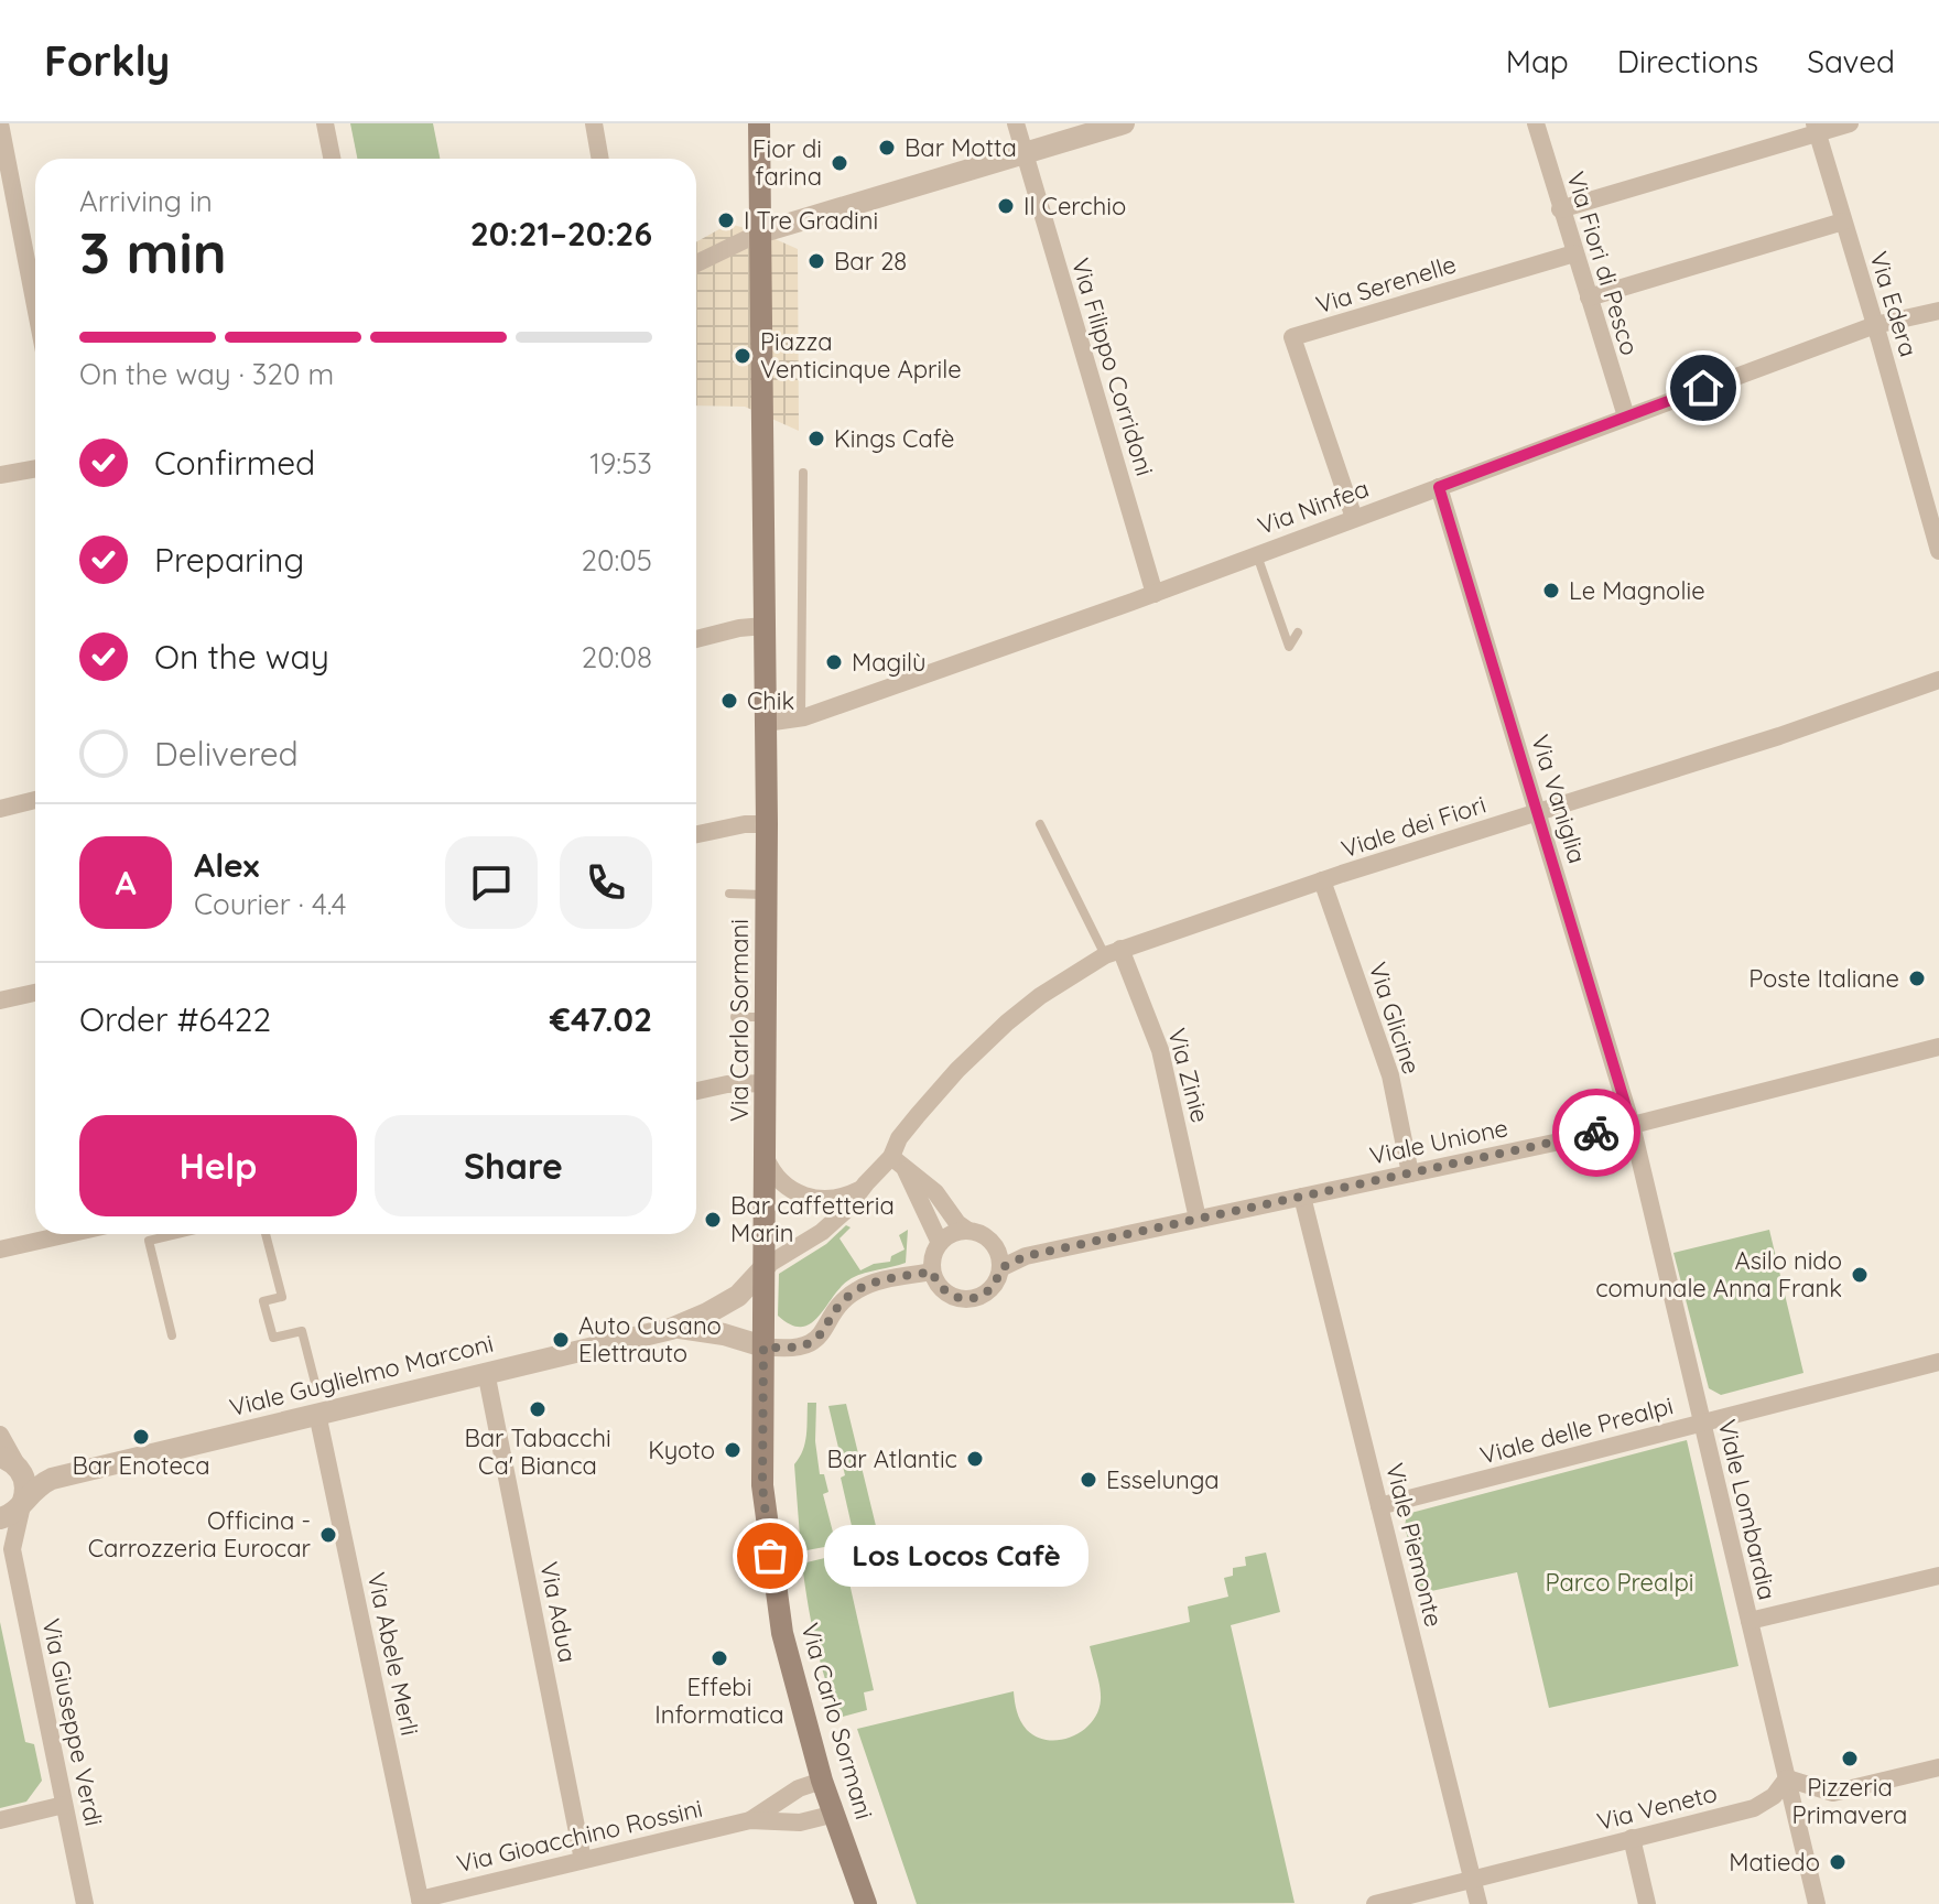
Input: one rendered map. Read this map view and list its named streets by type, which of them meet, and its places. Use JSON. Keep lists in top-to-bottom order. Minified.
{"streets":{"main road":["Via Carlo Sormani"],"street":["Via Fiori di Pesco","Via Serenelle","Via Edera","Via Filippo Corridoni","Via Ninfea","Via Vaniglia","Viale dei Fiori","Via Glicine","Via Zinie","Viale Unione","Viale Guglielmo Marconi","Viale delle Prealpi","Viale Lombardia","Viale Piemonte","Via Adua","Via Abele Merli","Via Giuseppe Verdi","Via Veneto","Via Gioacchino Rossini"]},"crossings":[["Via Fiori di Pesco","Via Serenelle"],["Via Fiori di Pesco","Via Ninfea"],["Via Serenelle","Via Ninfea"],["Via Edera","Via Ninfea"],["Via Filippo Corridoni","Via Ninfea"],["Via Ninfea","Via Vaniglia"],["Via Ninfea","Via Carlo Sormani"],["Via Vaniglia","Viale dei Fiori"],["Via Vaniglia","Viale Unione"],["Via Vaniglia","Viale Lombardia"],["Viale dei Fiori","Via Glicine"],["Viale dei Fiori","Via Carlo Sormani"],["Viale dei Fiori","Via Zinie"],["Viale dei Fiori","Viale Guglielmo Marconi"],["Via Glicine","Viale Unione"],["Via Carlo Sormani","Viale Guglielmo Marconi"],["Via Carlo Sormani","Via Gioacchino Rossini"],["Via Zinie","Viale Unione"],["Viale Unione","Viale Lombardia"],["Viale Unione","Viale Piemonte"],["Viale Guglielmo Marconi","Via Adua"],["Viale Guglielmo Marconi","Via Abele Merli"],["Viale Guglielmo Marconi","Via Giuseppe Verdi"],["Viale delle Prealpi","Viale Lombardia"],["Viale delle Prealpi","Viale Piemonte"],["Viale Lombardia","Via Veneto"],["Viale Piemonte","Via Veneto"],["Via Adua","Via Gioacchino Rossini"],["Via Abele Merli","Via Gioacchino Rossini"]],"parks":["Parco Prealpi"],"places":["Bar Motta","Fior di farina","Il Cerchio","I Tre Gradini","Bar 28","Piazza Venticinque Aprile","Kings Cafè","Le Magnolie","Magilù","Chik","Poste Italiane","Bar caffetteria Marin","Asilo nido comunale Anna Frank","Auto Cusano Elettrauto","Bar Tabacchi Ca' Bianca","Bar Enoteca","Kyoto","Bar Atlantic","Esselunga","Officina - Carrozzeria Eurocar","Los Locos Cafè","Effebi Informatica","Pizzeria Primavera","Matiedo"],"page":{"header":"Forkly","nav":["Map","Directions","Saved"],"heading":["3 min","Arriving in","20:21–20:26"],"panel":["Alex","Courier · 4.4","Order #6422","€47.02"],"bar":"On the way · 320 m","list":[["Confirmed","19:53"],["Preparing","20:05"],["On the way","20:08"],"Delivered"],"round":"A","buttons":["Help","Share"],"bubble":"Los Locos Cafè"}}
